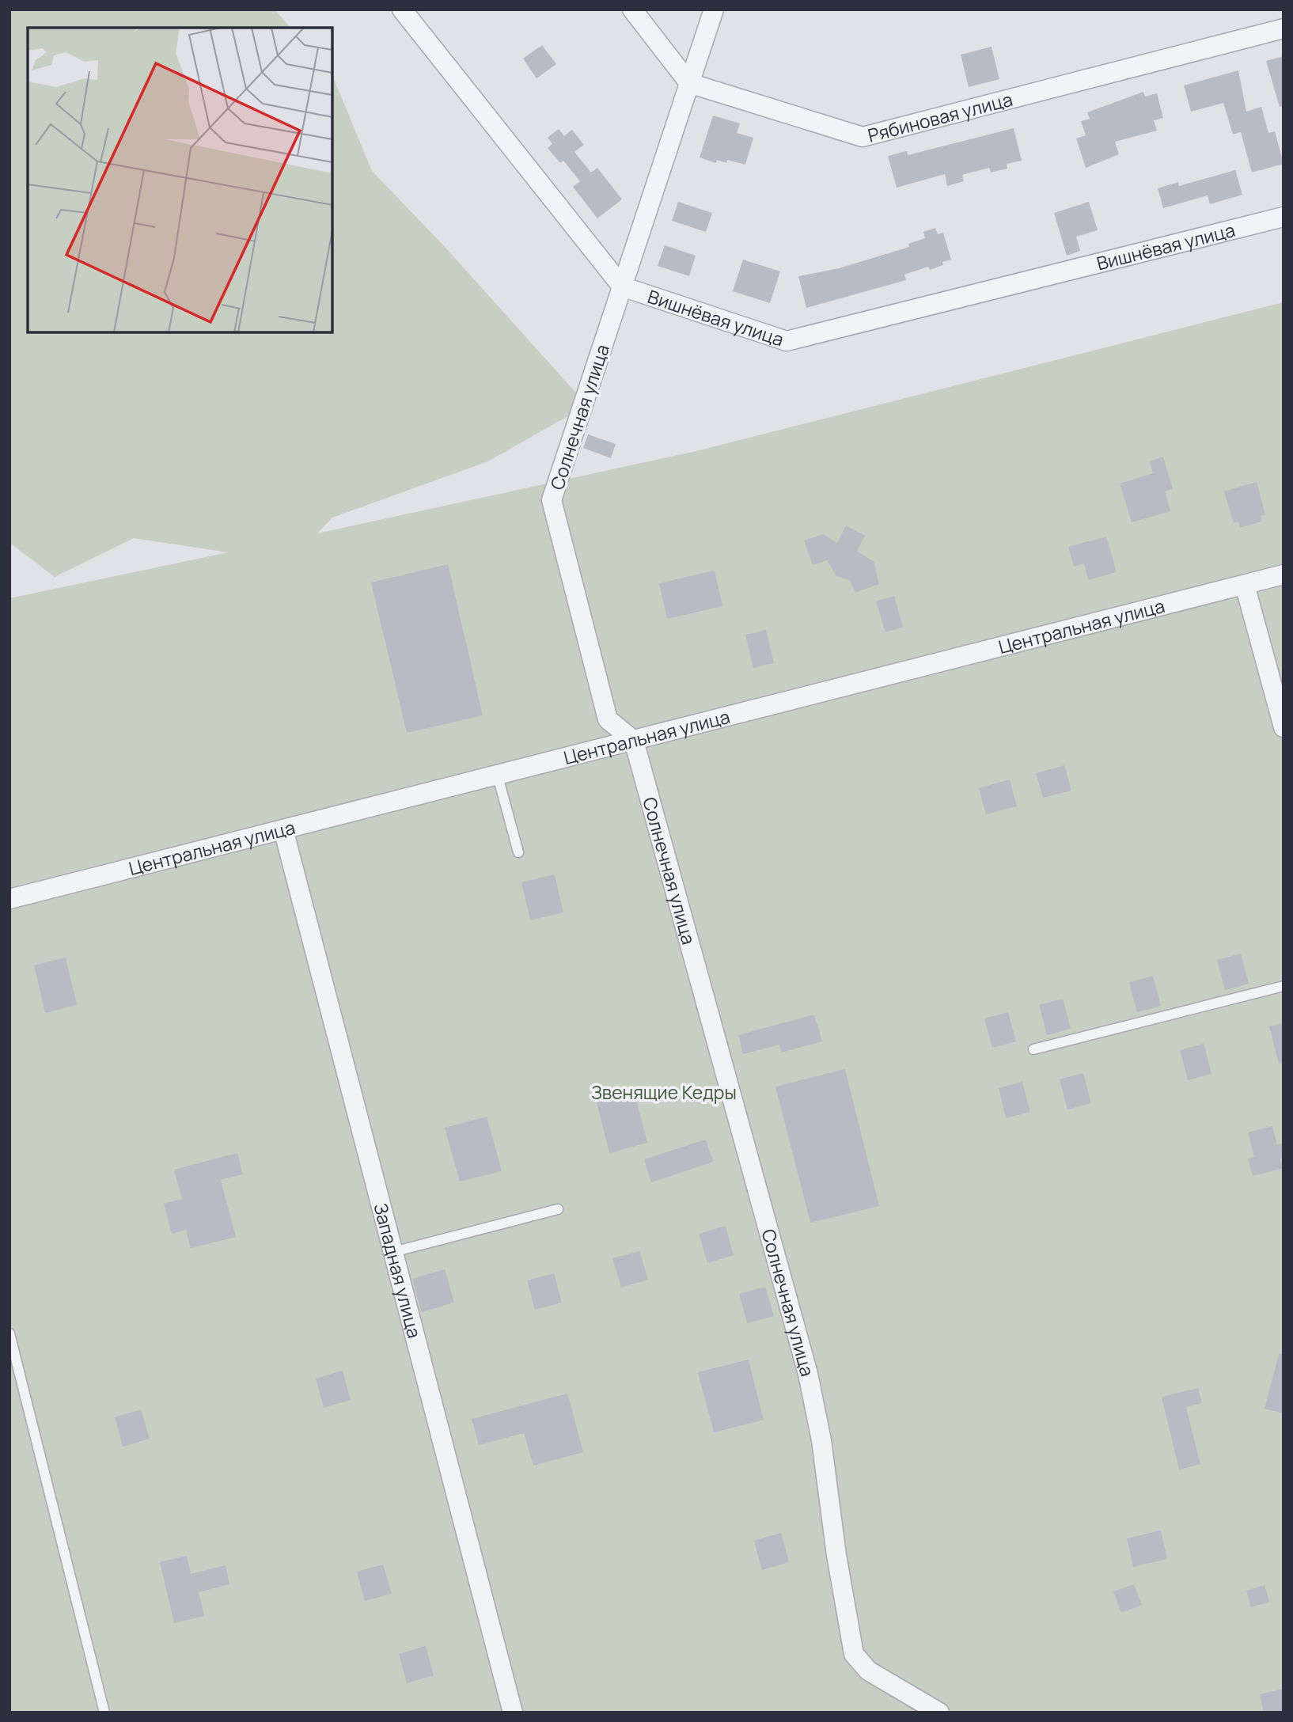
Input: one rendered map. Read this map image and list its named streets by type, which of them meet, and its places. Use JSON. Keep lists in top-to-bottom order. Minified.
{"streets":{"street":["Рябиновая улица","Вишнёвая улица","Солнечная улица","Центральная улица","Западная улица"]},"crossings":[["Рябиновая улица","Солнечная улица"],["Вишнёвая улица","Солнечная улица"],["Солнечная улица","Центральная улица"],["Центральная улица","Западная улица"]],"parks":["Звенящие Кедры"]}
